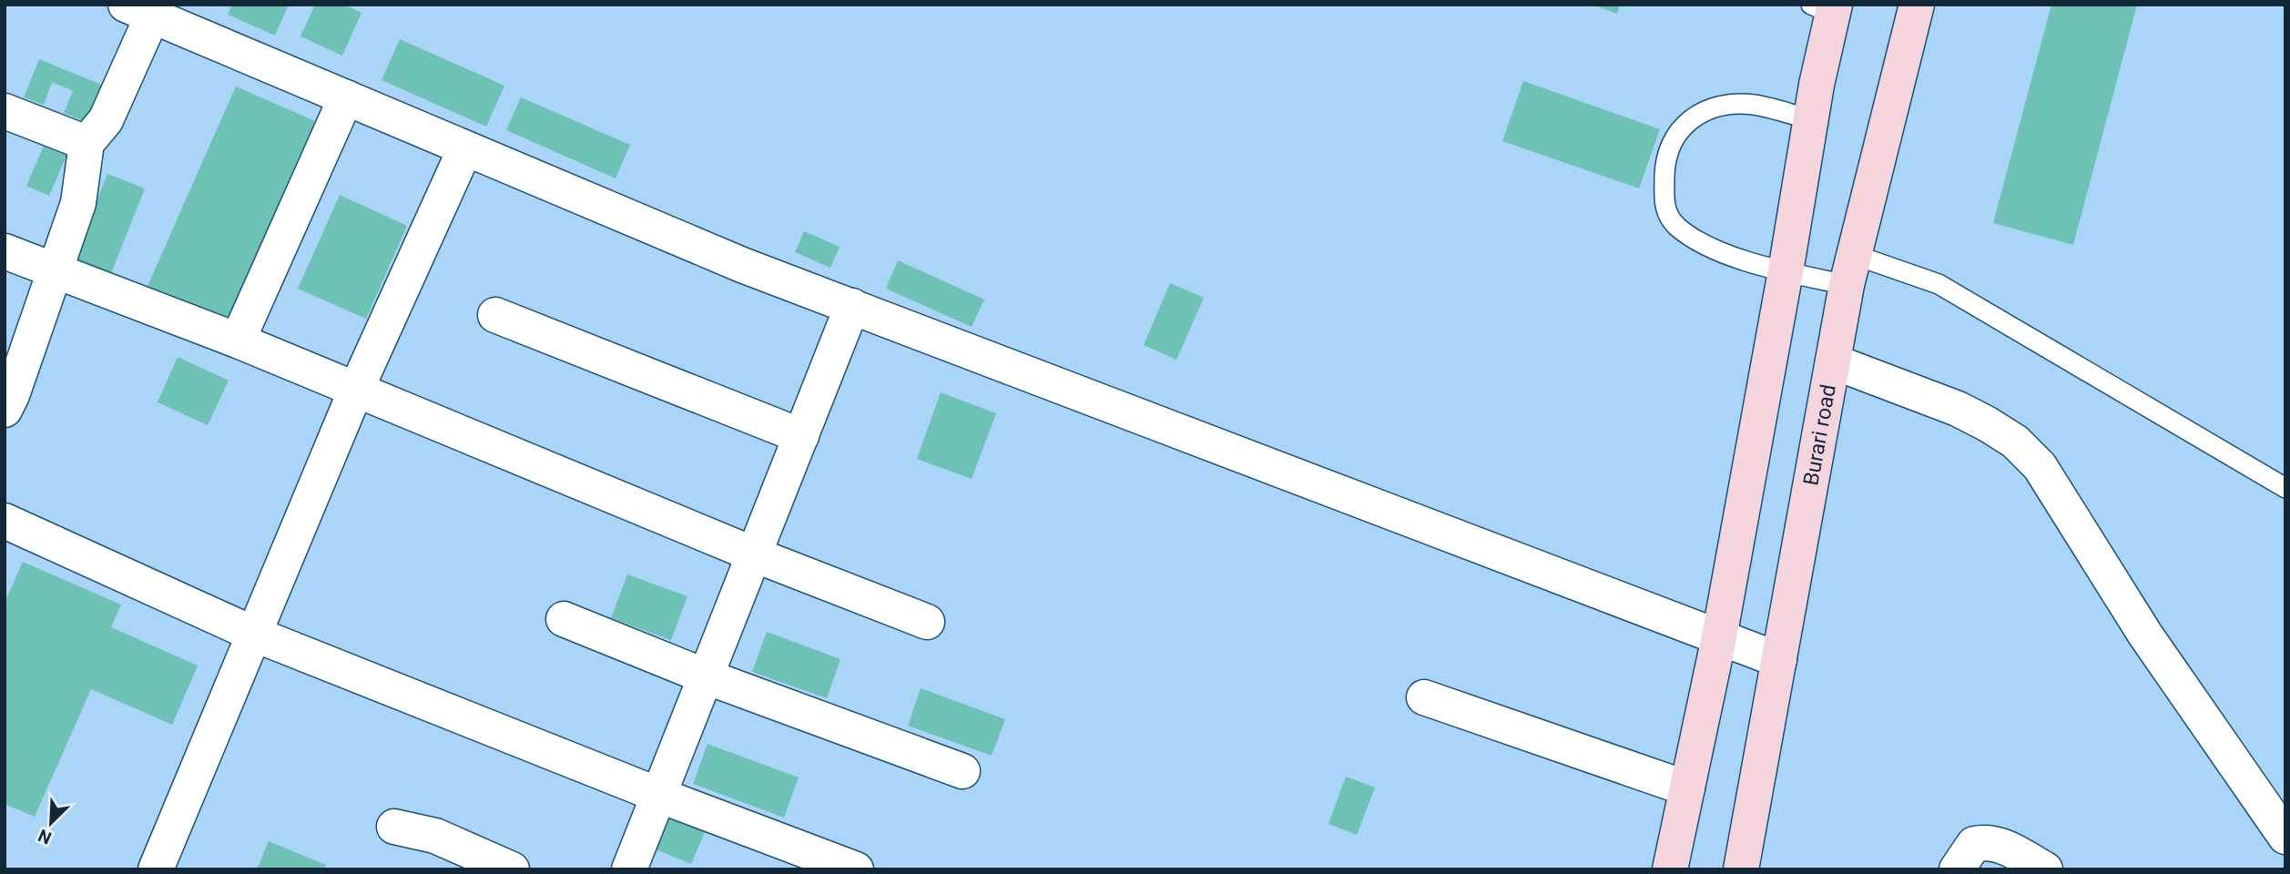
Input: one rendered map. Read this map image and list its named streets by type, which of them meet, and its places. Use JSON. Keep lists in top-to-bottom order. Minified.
{"streets":{"main road":["Burari road"]},"north":"bottom left"}
